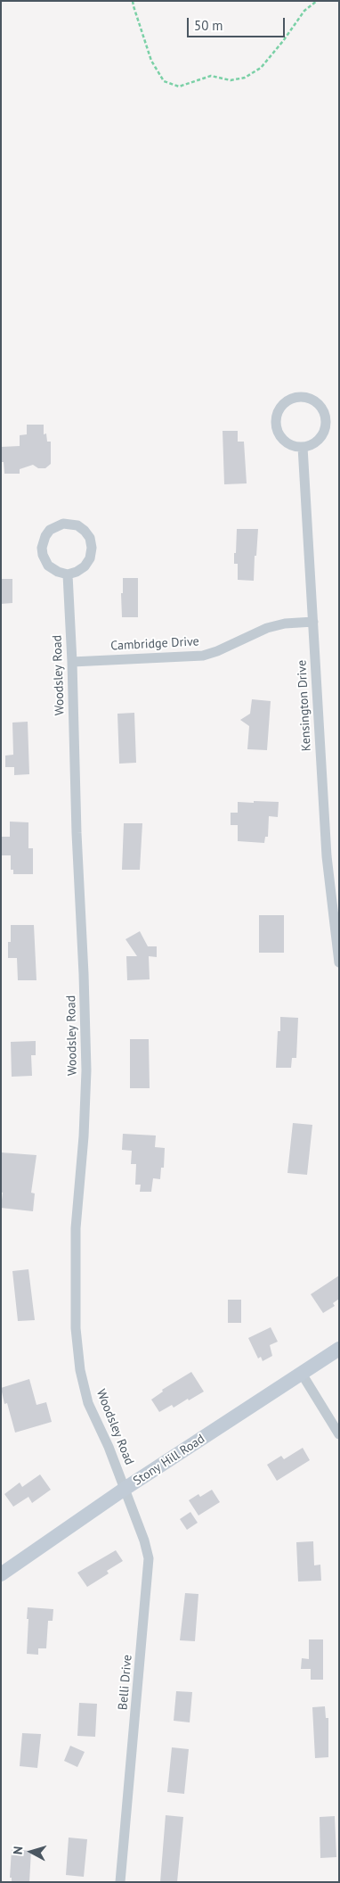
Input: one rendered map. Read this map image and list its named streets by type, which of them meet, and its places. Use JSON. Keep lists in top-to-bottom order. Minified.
{"streets":{"main road":["Stony Hill Road"],"street":["Cambridge Drive","Woodsley Road","Kensington Drive","Belli Drive"]},"crossings":[["Cambridge Drive","Woodsley Road"],["Cambridge Drive","Kensington Drive"],["Woodsley Road","Stony Hill Road"],["Woodsley Road","Belli Drive"],["Stony Hill Road","Belli Drive"]],"scale_bar":"50 m","north":"left"}
